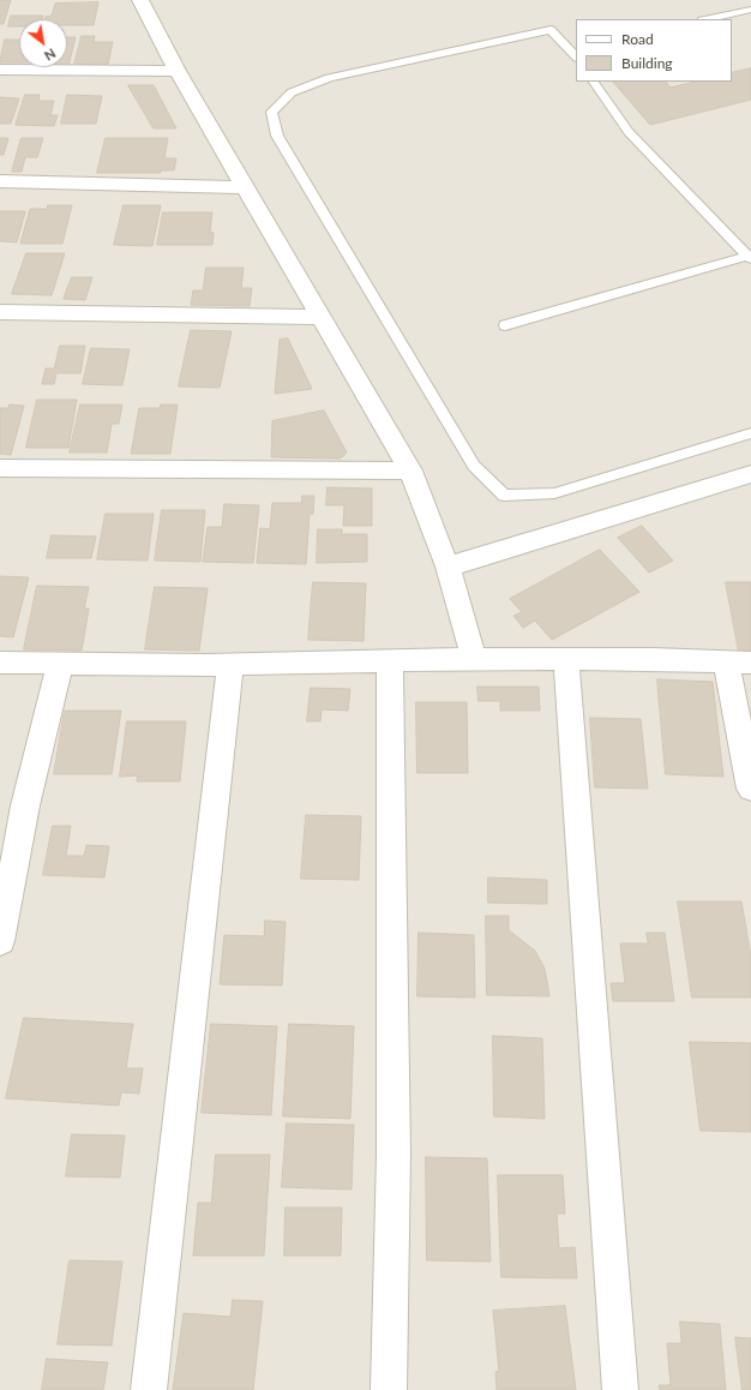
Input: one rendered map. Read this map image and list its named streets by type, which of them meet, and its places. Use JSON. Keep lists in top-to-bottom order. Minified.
{"legend":["Road","Building"],"north":"bottom right"}
